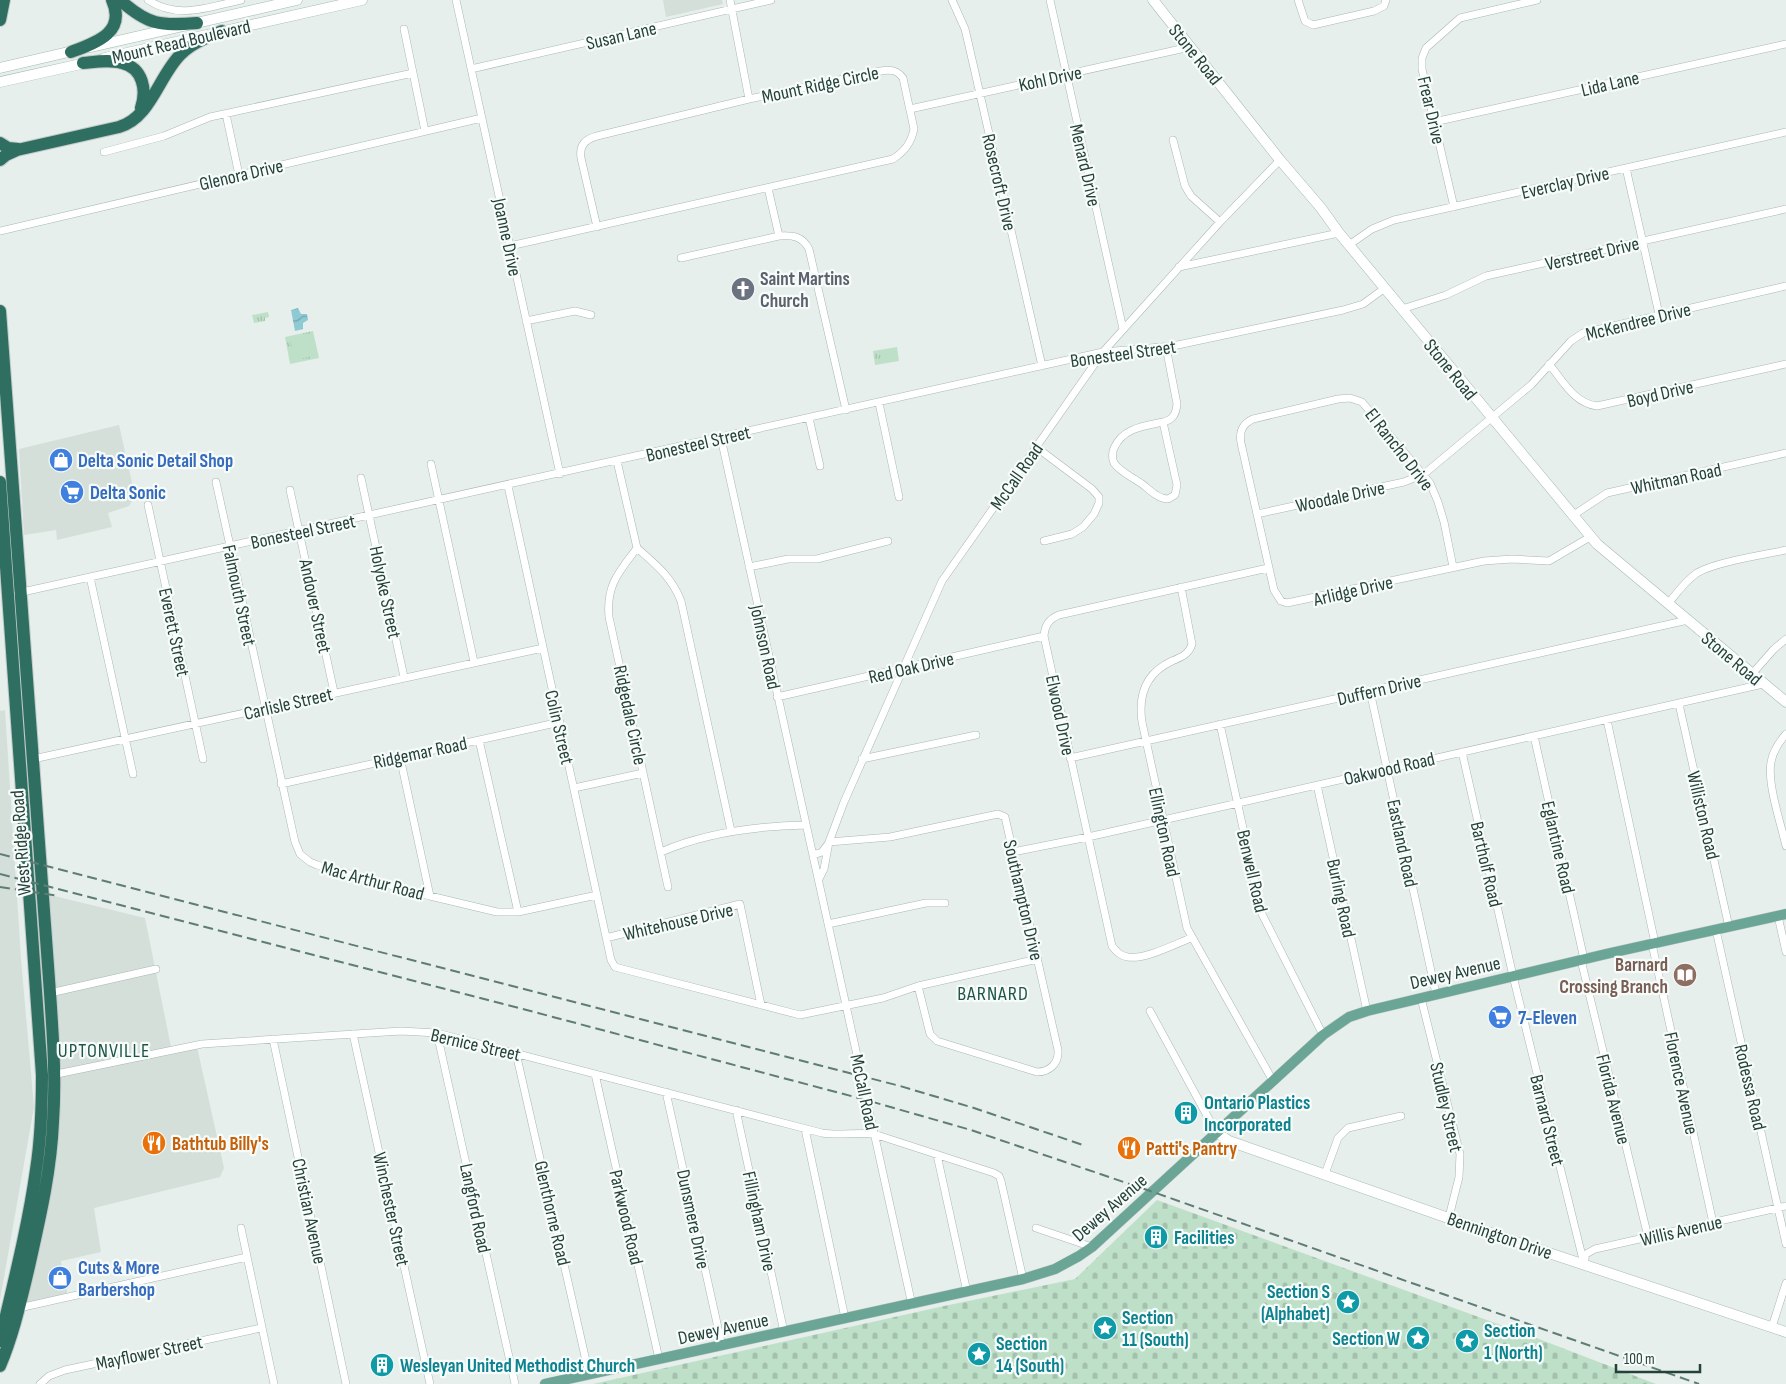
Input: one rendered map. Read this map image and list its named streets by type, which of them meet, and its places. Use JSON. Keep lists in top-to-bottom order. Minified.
{"streets":{"highway":["West Ridge Road"],"main road":["Dewey Avenue"],"street":["Susan Lane","Mount Read Boulevard","Stone Road","Kohl Drive","Lida Lane","Mount Ridge Circle","Frear Drive","Menard Drive","Glenora Drive","Rosecroft Drive","Everclay Drive","Joanne Drive","Verstreet Drive","McKendree Drive","Bonesteel Street","Boyd Drive","El Rancho Drive","McCall Road","Whitman Road","Woodale Drive","Arlidge Drive","Holyoke Street","Falmouth Street","Andover Street","Everett Street","Johnson Road","Red Oak Drive","Duffern Drive","Carlisle Street","Ridgedale Circle","Elwood Drive","Colin Street","Ridgemar Road","Oakwood Road","Williston Road","Ellington Road","Eastland Road","Eglantine Road","Bartholf Road","Benwell Road","Mac Arthur Road","Burling Road","Southampton Drive","Whitehouse Drive","Bernice Street","Florence Avenue","Rodessa Road","Florida Avenue","Studley Street","Barnard Street","Langford Road","Winchester Street","Christian Avenue","Glenthorne Road","Parkwood Road","Dunsmere Drive","Fillingham Drive","Willis Avenue","Bennington Drive","Mayflower Street"]},"crossings":[["Susan Lane","Joanne Drive"],["Stone Road","Kohl Drive"],["Stone Road","Everclay Drive"],["Stone Road","Verstreet Drive"],["Stone Road","McKendree Drive"],["Stone Road","Bonesteel Street"],["Stone Road","McCall Road"],["Stone Road","Whitman Road"],["Stone Road","Woodale Drive"],["Stone Road","Arlidge Drive"],["Stone Road","Duffern Drive"],["Stone Road","Oakwood Road"],["Kohl Drive","Mount Ridge Circle"],["Kohl Drive","Menard Drive"],["Kohl Drive","Rosecroft Drive"],["Lida Lane","Frear Drive"],["Mount Ridge Circle","Joanne Drive"],["Frear Drive","Everclay Drive"],["Menard Drive","McCall Road"],["Glenora Drive","Joanne Drive"],["Rosecroft Drive","Bonesteel Street"],["Joanne Drive","Bonesteel Street"],["McKendree Drive","Boyd Drive"],["McKendree Drive","Woodale Drive"],["Bonesteel Street","McCall Road"],["Bonesteel Street","Holyoke Street"],["Bonesteel Street","Falmouth Street"],["Bonesteel Street","Andover Street"],["Bonesteel Street","Everett Street"],["Bonesteel Street","Johnson Road"],["Bonesteel Street","Colin Street"],["Bonesteel Street","West Ridge Road"],["El Rancho Drive","Woodale Drive"],["El Rancho Drive","Arlidge Drive"],["McCall Road","Johnson Road"],["McCall Road","Red Oak Drive"],["McCall Road","Southampton Drive"],["McCall Road","Whitehouse Drive"],["McCall Road","Dewey Avenue"],["McCall Road","Bernice Street"],["Woodale Drive","Arlidge Drive"],["Holyoke Street","Carlisle Street"],["Falmouth Street","Carlisle Street"],["Falmouth Street","Mac Arthur Road"],["Andover Street","Carlisle Street"],["Everett Street","Carlisle Street"],["Johnson Road","Red Oak Drive"],["Red Oak Drive","Elwood Drive"],["Duffern Drive","Elwood Drive"],["Duffern Drive","Ellington Road"],["Duffern Drive","Eastland Road"],["Duffern Drive","Benwell Road"],["Carlisle Street","Colin Street"],["Carlisle Street","West Ridge Road"],["Carlisle Street","Mac Arthur Road"],["Elwood Drive","Oakwood Road"],["Elwood Drive","Ellington Road"],["Colin Street","Ridgemar Road"],["Colin Street","Mac Arthur Road"],["Colin Street","Whitehouse Drive"],["Ridgemar Road","Mac Arthur Road"],["Oakwood Road","Williston Road"],["Oakwood Road","Ellington Road"],["Oakwood Road","Eastland Road"],["Oakwood Road","Eglantine Road"],["Oakwood Road","Bartholf Road"],["Oakwood Road","Benwell Road"],["Oakwood Road","Burling Road"],["Oakwood Road","Southampton Drive"],["Oakwood Road","Florence Avenue"],["Williston Road","Dewey Avenue"],["Ellington Road","Dewey Avenue"],["West Ridge Road","Bernice Street"],["Eastland Road","Dewey Avenue"],["Eglantine Road","Dewey Avenue"],["Eglantine Road","Florida Avenue"],["Bartholf Road","Dewey Avenue"],["Bartholf Road","Barnard Street"],["Benwell Road","Dewey Avenue"],["Burling Road","Dewey Avenue"],["Southampton Drive","Whitehouse Drive"],["Dewey Avenue","Bernice Street"],["Dewey Avenue","Florence Avenue"],["Dewey Avenue","Rodessa Road"],["Dewey Avenue","Florida Avenue"],["Dewey Avenue","Studley Street"],["Dewey Avenue","Barnard Street"],["Dewey Avenue","Glenthorne Road"],["Dewey Avenue","Parkwood Road"],["Dewey Avenue","Dunsmere Drive"],["Dewey Avenue","Fillingham Drive"],["Dewey Avenue","Bennington Drive"],["Bernice Street","Langford Road"],["Bernice Street","Winchester Street"],["Bernice Street","Christian Avenue"],["Bernice Street","Glenthorne Road"],["Bernice Street","Parkwood Road"],["Bernice Street","Dunsmere Drive"],["Bernice Street","Fillingham Drive"],["Florence Avenue","Willis Avenue"],["Rodessa Road","Willis Avenue"],["Florida Avenue","Willis Avenue"],["Studley Street","Bennington Drive"],["Barnard Street","Willis Avenue"],["Barnard Street","Bennington Drive"],["Willis Avenue","Bennington Drive"]],"districts":["BARNARD","UPTONVILLE"],"places":{"church":["Saint Martins Church"],"shop":["Delta Sonic Detail Shop","Cuts & More Barbershop"],"supermarket":["Delta Sonic","7-Eleven"],"library":["Barnard Crossing Branch"],"building":["Ontario Plastics Incorporated","Facilities","Wesleyan United Methodist Church"],"restaurant":["Bathtub Billy's","Patti's Pantry"],"place":["Section S (Alphabet)","Section 11 (South)","Section W","Section 1 (North)","Section 14 (South)"]},"scale_bar":"100 m"}
